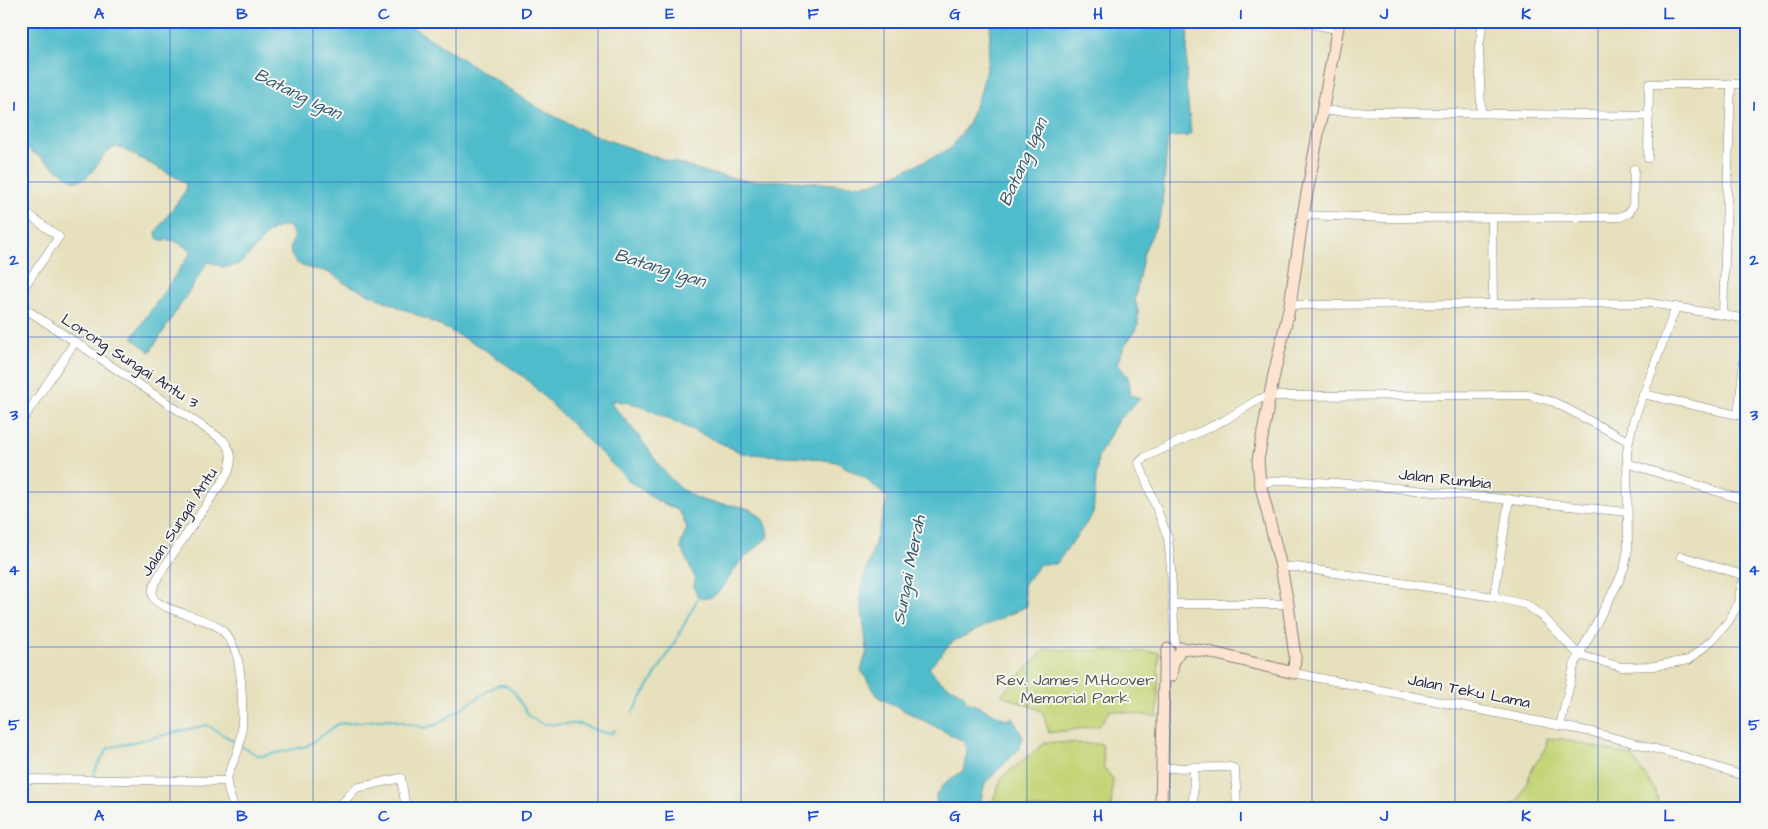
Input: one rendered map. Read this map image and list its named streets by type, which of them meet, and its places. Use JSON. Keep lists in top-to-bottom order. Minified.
{"streets":{"street":["Lorong Sungai Antu 3","Jalan Rumbia","Jalan Sungai Antu","Jalan Teku Lama"]},"crossings":[["Lorong Sungai Antu 3","Jalan Sungai Antu"]],"water":["Batang Igan","Sungai Merah"],"parks":["Rev. James M.Hoover Memorial Park"],"grid":{"columns":["A","B","C","D","E","F","G","H","I","J","K","L"],"rows":["1","2","3","4","5"]}}
